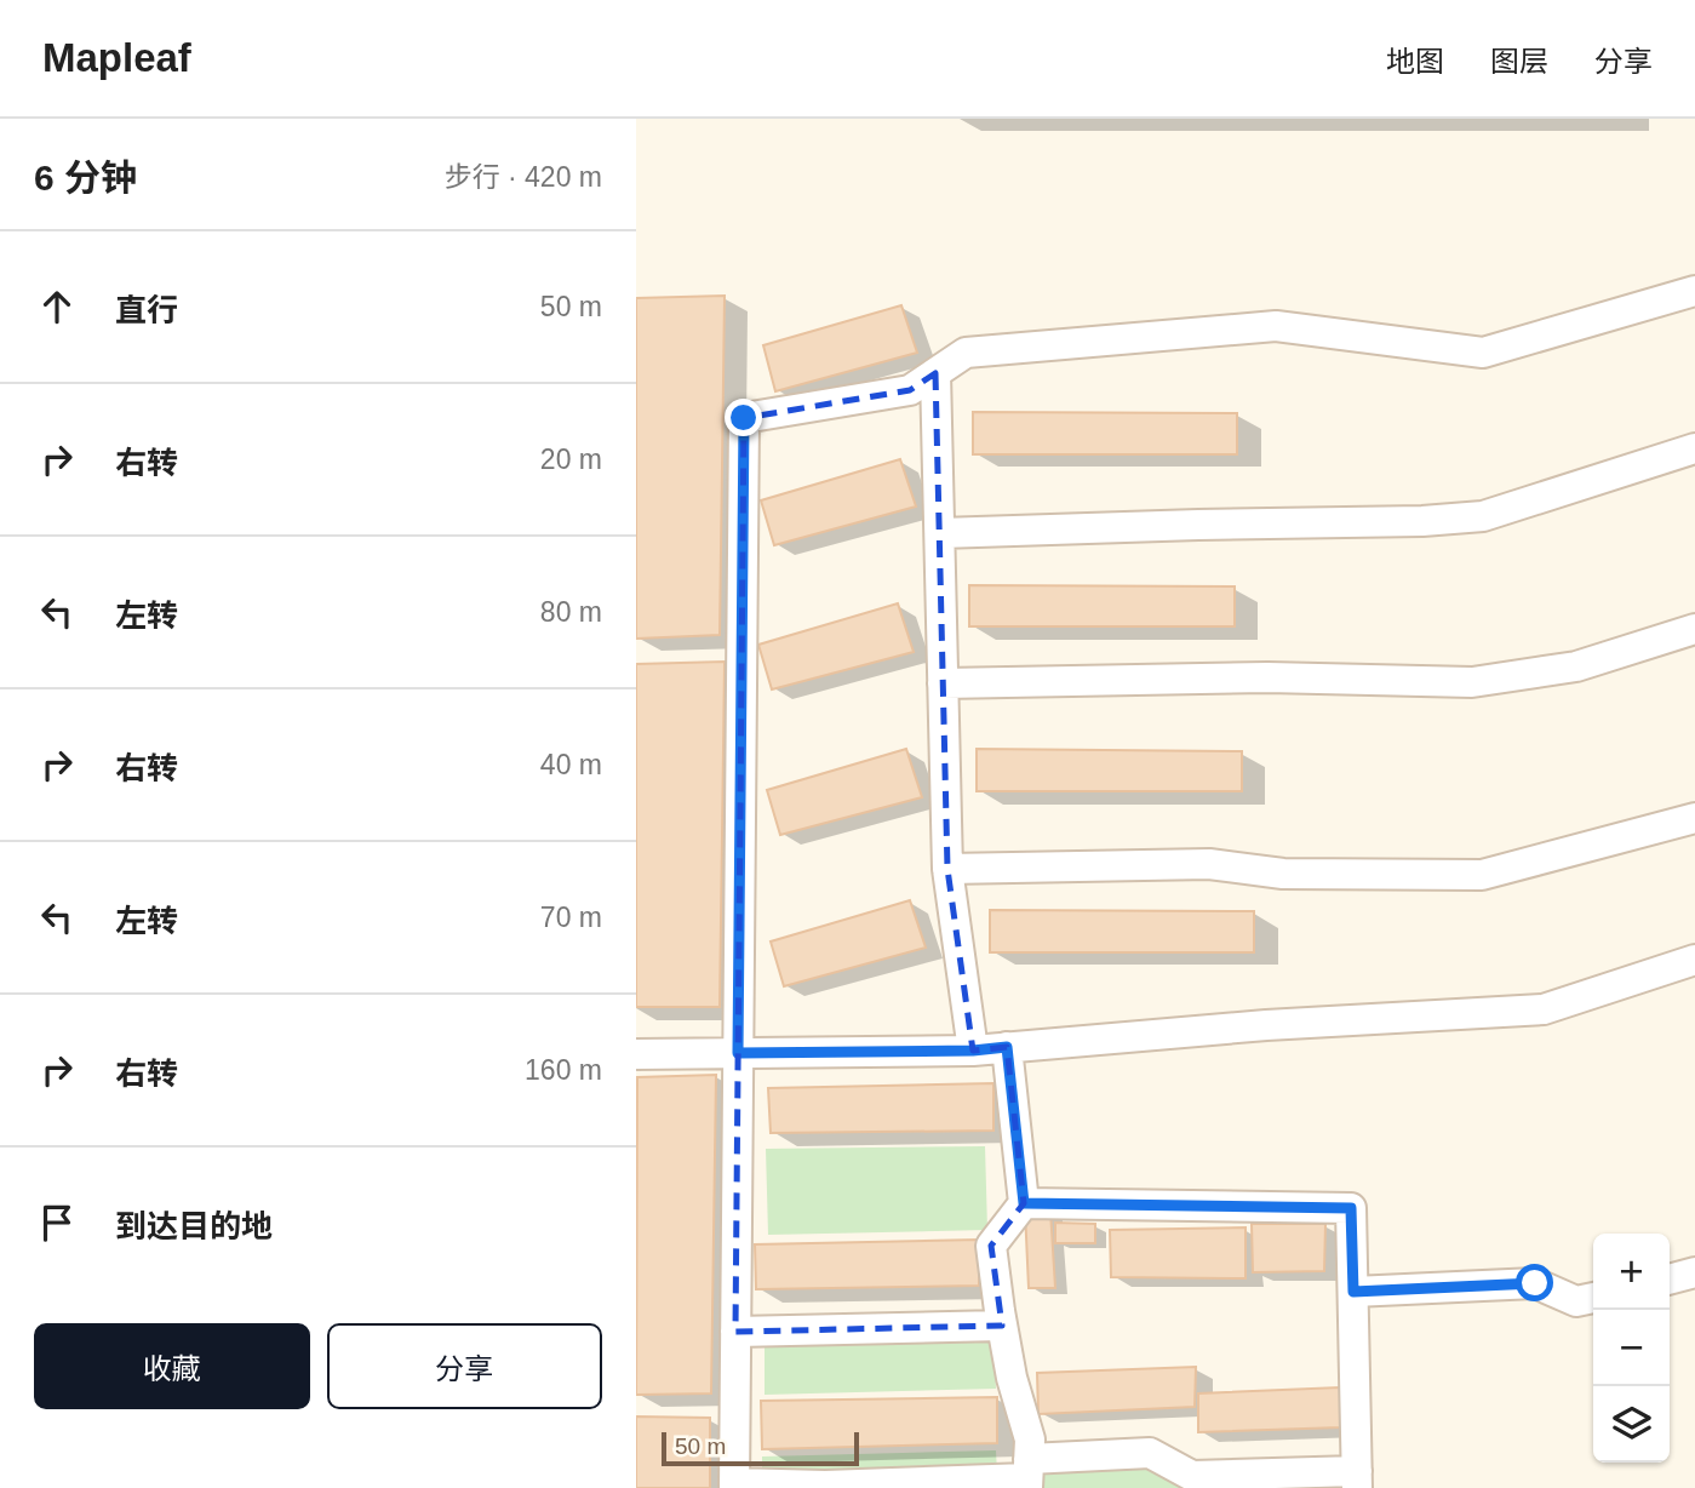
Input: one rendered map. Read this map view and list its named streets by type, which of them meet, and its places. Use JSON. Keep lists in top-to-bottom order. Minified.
{"scale_bar":"50 m","page":{"header":"Mapleaf","nav":["地图","图层","分享"],"heading":["6 分钟","步行 · 420 m"],"list":[["直行","50 m"],["右转","20 m"],["左转","80 m"],["右转","40 m"],["左转","70 m"],["右转","160 m"],"到达目的地"],"map_buttons":["+","−"],"buttons":["收藏","分享"],"scale":"50 m"}}
